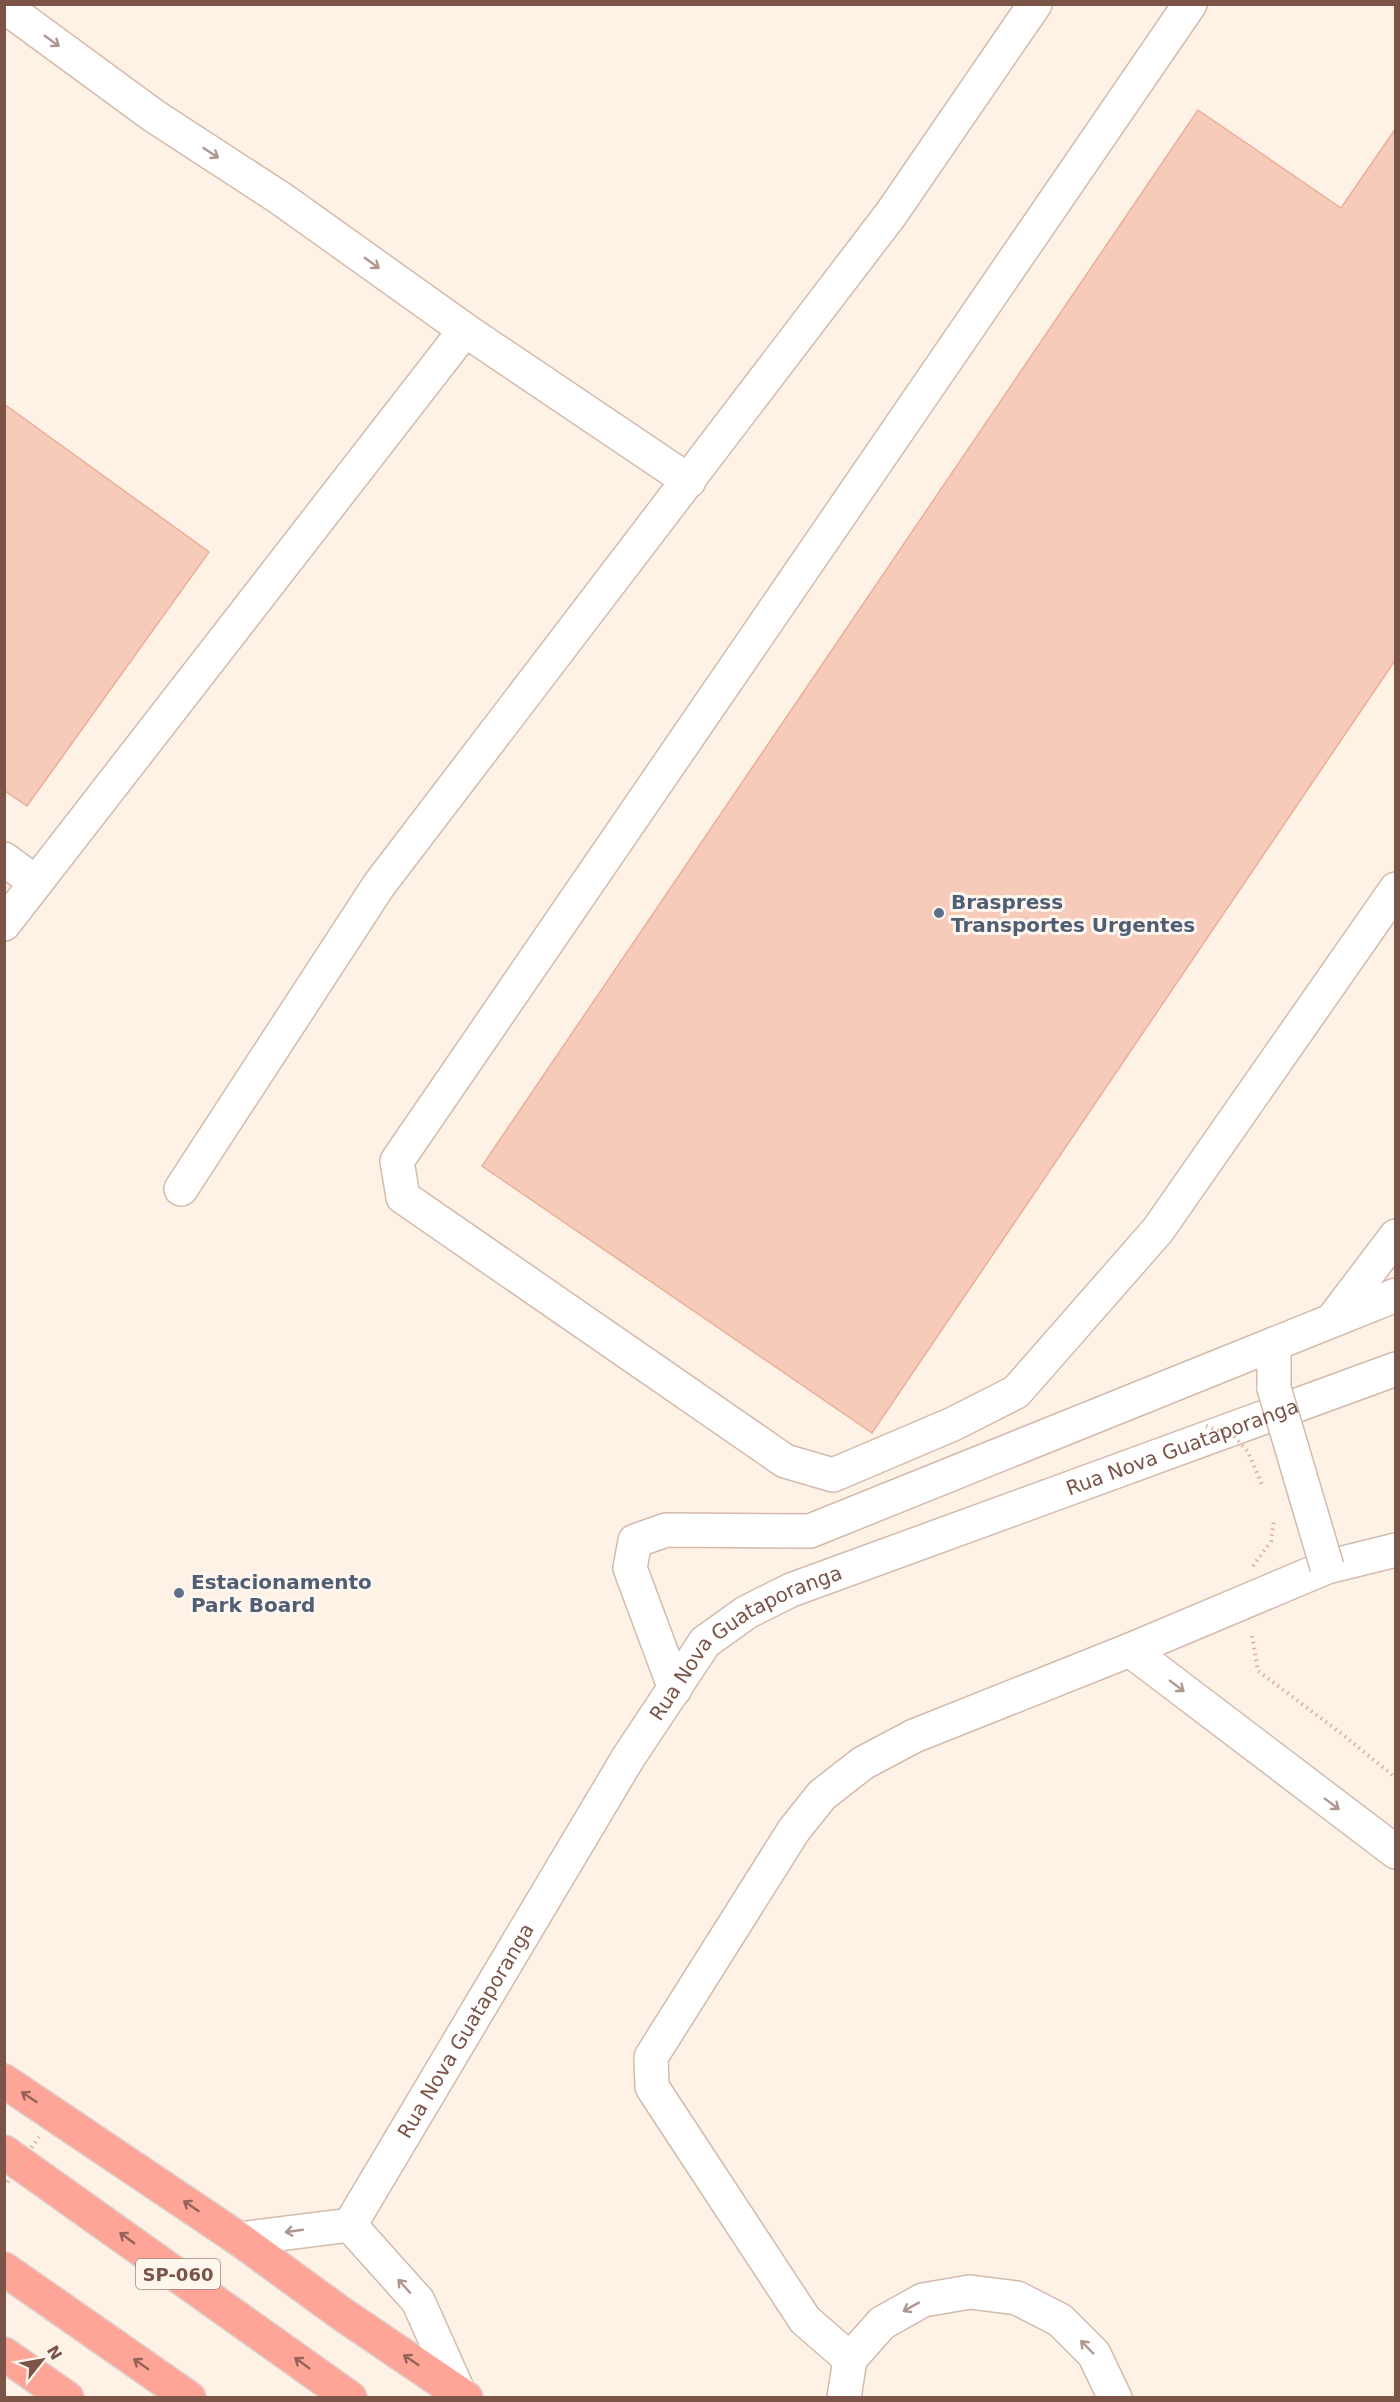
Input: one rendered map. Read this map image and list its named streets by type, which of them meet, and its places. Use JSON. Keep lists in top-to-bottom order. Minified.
{"streets":{"highway":["SP-060"],"street":["Rua Nova Guataporanga"]},"places":["Braspress Transportes Urgentes","Estacionamento Park Board"],"north":"top right"}
